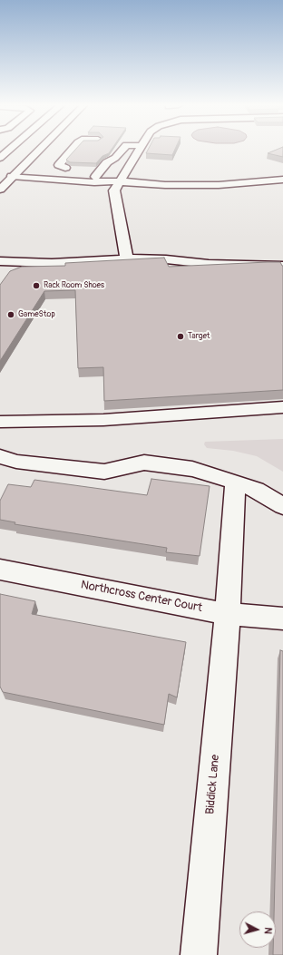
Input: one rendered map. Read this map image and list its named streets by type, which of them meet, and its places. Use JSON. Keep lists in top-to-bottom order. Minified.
{"streets":{"main road":["Northcross Center Court","Biddick Lane"]},"crossings":[["Northcross Center Court","Biddick Lane"]],"places":["Rack Room Shoes","GameStop","Target"],"north":"right"}
